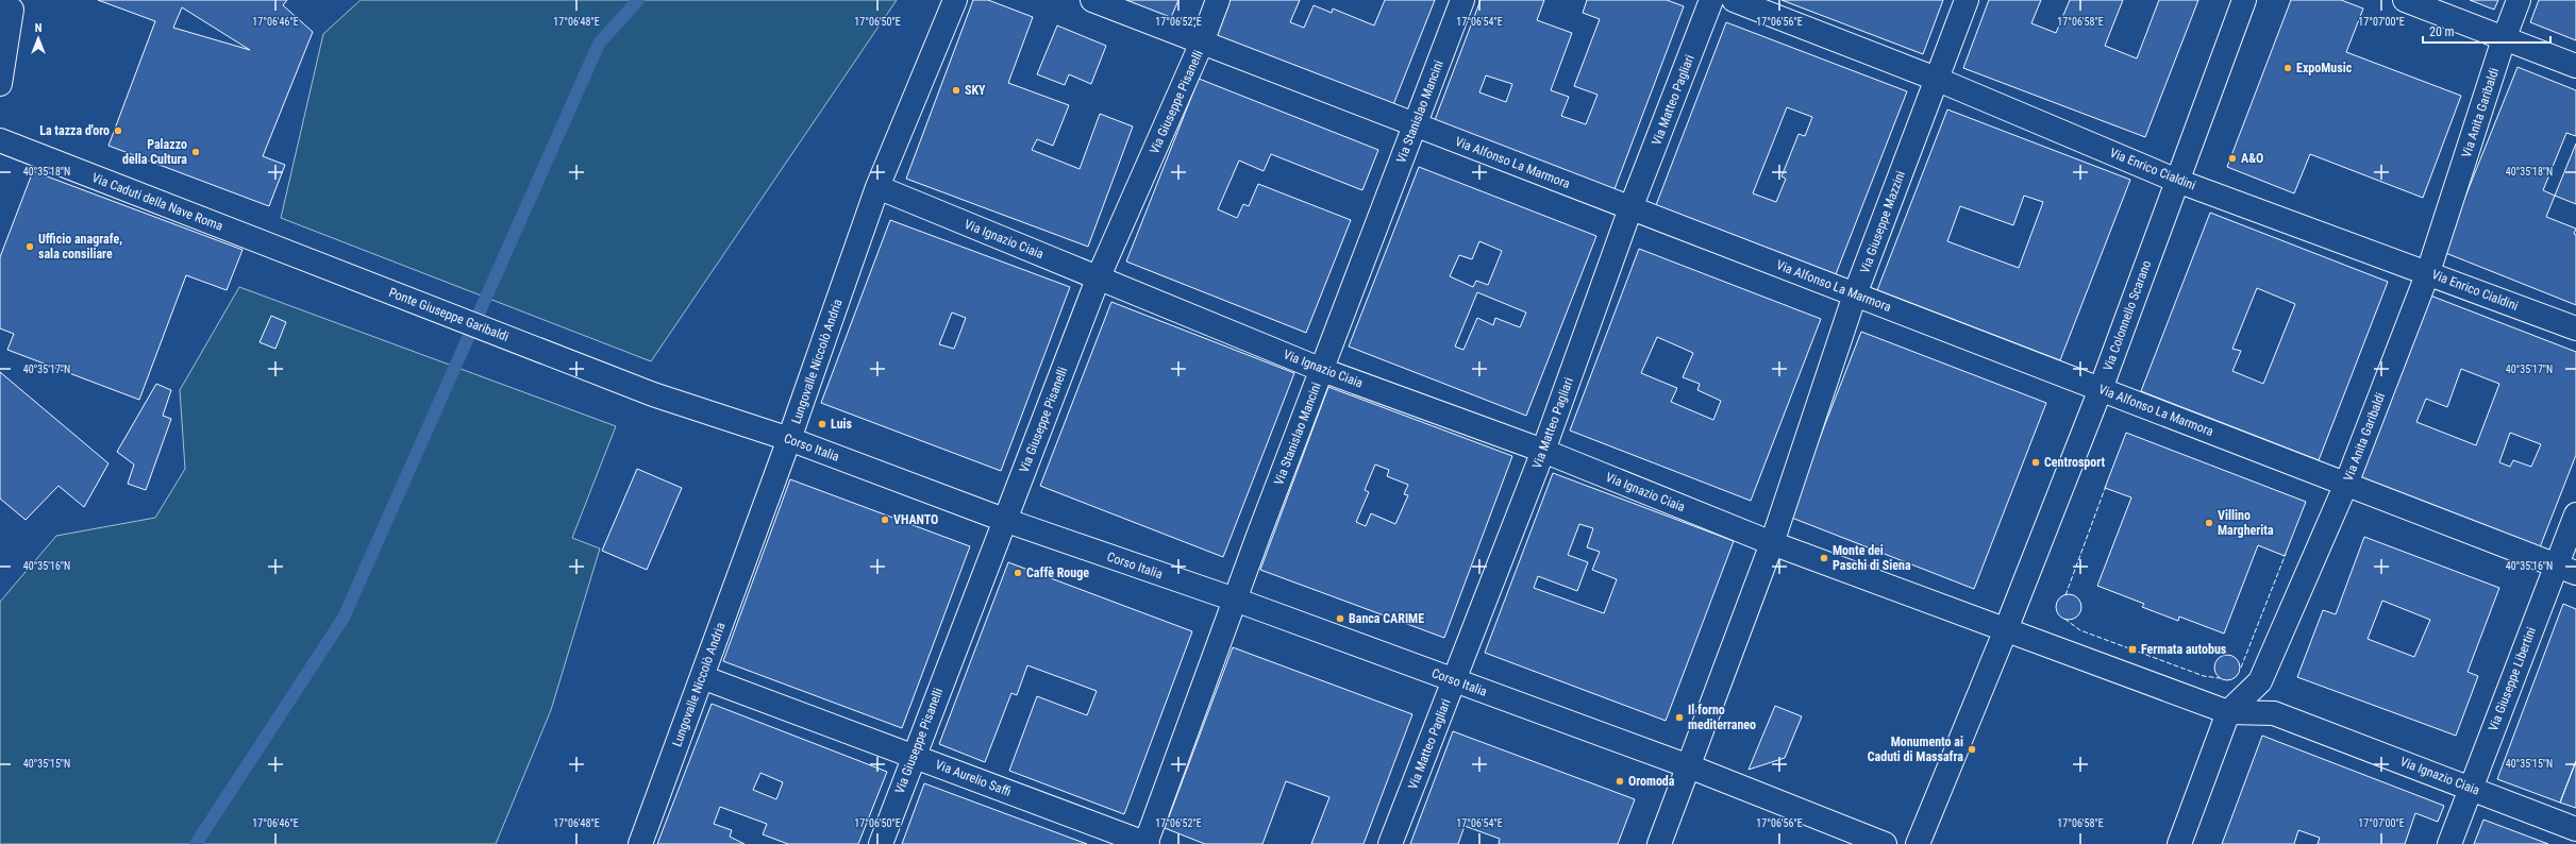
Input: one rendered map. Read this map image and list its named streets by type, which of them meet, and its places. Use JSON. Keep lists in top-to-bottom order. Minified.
{"streets":{"street":["Via Matteo Pagliari","Via Giuseppe Pisanelli","Via Stanislao Mancini","Via Anita Garibaldi","Via Alfonso La Marmora","Via Enrico Cialdini","Via Caduti della Nave Roma","Via Giuseppe Mazzini","Via Ignazio Ciaia","Ponte Giuseppe Garibaldi","Via Colonnello Scarano","Lungovalle Niccolò Andria","Corso Italia","Via Giuseppe Libertini","Via Aurelio Saffi"]},"crossings":[["Via Matteo Pagliari","Via Alfonso La Marmora"],["Via Matteo Pagliari","Via Ignazio Ciaia"],["Via Matteo Pagliari","Corso Italia"],["Via Giuseppe Pisanelli","Via Alfonso La Marmora"],["Via Giuseppe Pisanelli","Via Ignazio Ciaia"],["Via Giuseppe Pisanelli","Corso Italia"],["Via Giuseppe Pisanelli","Via Aurelio Saffi"],["Via Stanislao Mancini","Via Alfonso La Marmora"],["Via Stanislao Mancini","Via Ignazio Ciaia"],["Via Stanislao Mancini","Corso Italia"],["Via Stanislao Mancini","Via Aurelio Saffi"],["Via Anita Garibaldi","Via Alfonso La Marmora"],["Via Anita Garibaldi","Via Enrico Cialdini"],["Via Anita Garibaldi","Via Ignazio Ciaia"],["Via Alfonso La Marmora","Via Giuseppe Mazzini"],["Via Alfonso La Marmora","Via Colonnello Scarano"],["Via Alfonso La Marmora","Via Giuseppe Libertini"],["Via Enrico Cialdini","Via Giuseppe Mazzini"],["Via Enrico Cialdini","Via Colonnello Scarano"],["Via Caduti della Nave Roma","Ponte Giuseppe Garibaldi"],["Via Giuseppe Mazzini","Via Ignazio Ciaia"],["Via Giuseppe Mazzini","Corso Italia"],["Via Ignazio Ciaia","Via Colonnello Scarano"],["Via Ignazio Ciaia","Lungovalle Niccolò Andria"],["Via Ignazio Ciaia","Via Giuseppe Libertini"],["Ponte Giuseppe Garibaldi","Corso Italia"],["Lungovalle Niccolò Andria","Corso Italia"],["Lungovalle Niccolò Andria","Via Aurelio Saffi"]],"places":{"other":["ExpoMusic","SKY","La tazza d'oro","Palazzo della Cultura","A&O","Ufficio anagrafe, sala consiliare","Luis","Centrosport","VHANTO","Villino Margherita","Monte dei Paschi di Siena","Caffè Rouge","Banca CARIME","Il forno mediterraneo","Monumento ai Caduti di Massafra","Oromoda"],"transit":["Fermata autobus"]},"scale_bar":"20 m","north":"top","coordinates":["17°06'46\"E","17°06'48\"E","17°06'50\"E","17°06'52\"E","17°06'54\"E","17°06'56\"E","17°06'58\"E","17°07'00\"E","40°35'18\"N","40°35'17\"N","40°35'16\"N","40°35'15\"N"]}
